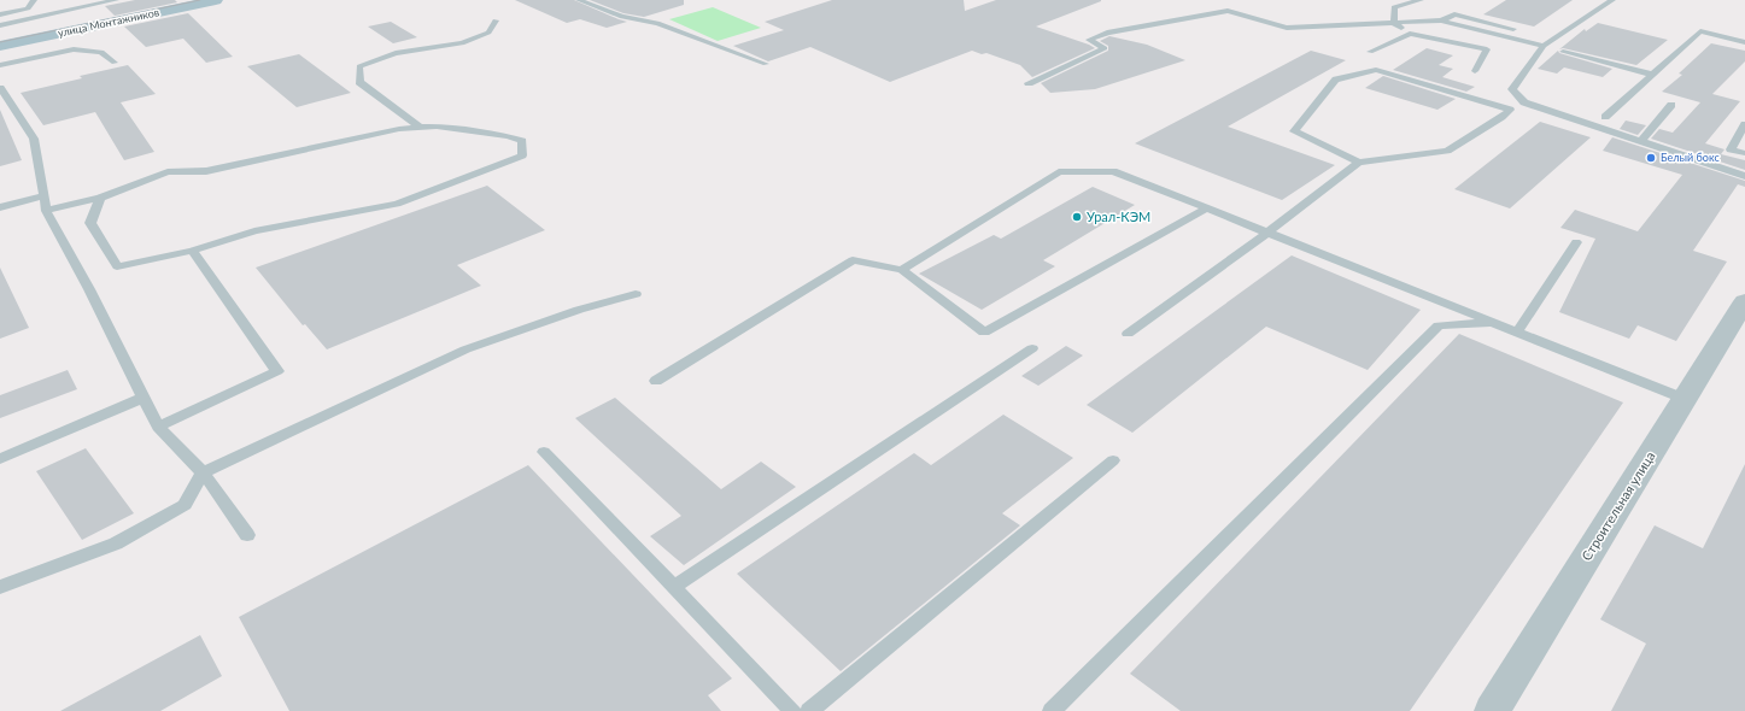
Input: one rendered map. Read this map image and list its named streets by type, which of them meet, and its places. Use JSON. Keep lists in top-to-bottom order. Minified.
{"streets":{"main road":["улица Монтажников"],"street":["Строительная улица"]},"places":["Белый бокс","Урал-КЭМ"]}
